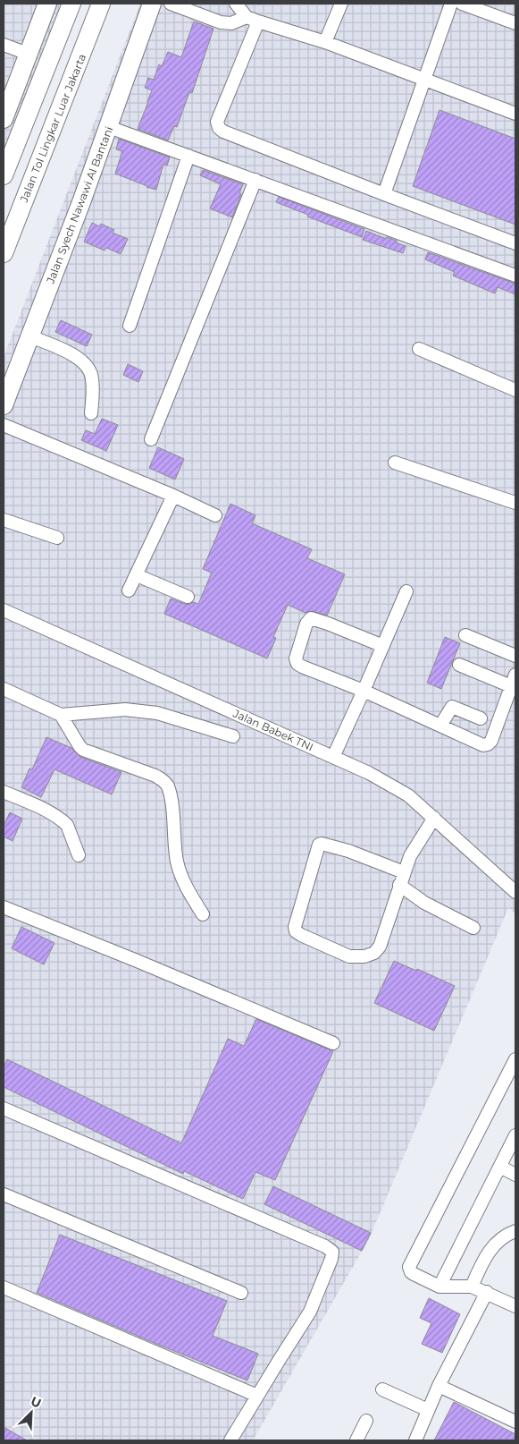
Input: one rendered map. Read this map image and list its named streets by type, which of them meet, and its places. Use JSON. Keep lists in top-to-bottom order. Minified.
{"streets":{"highway":["Jalan Tol Lingkar Luar Jakarta","Jalan Syech Nawawi Al Bantani"],"street":["Jalan Babek TNI"]},"north":"top right"}
